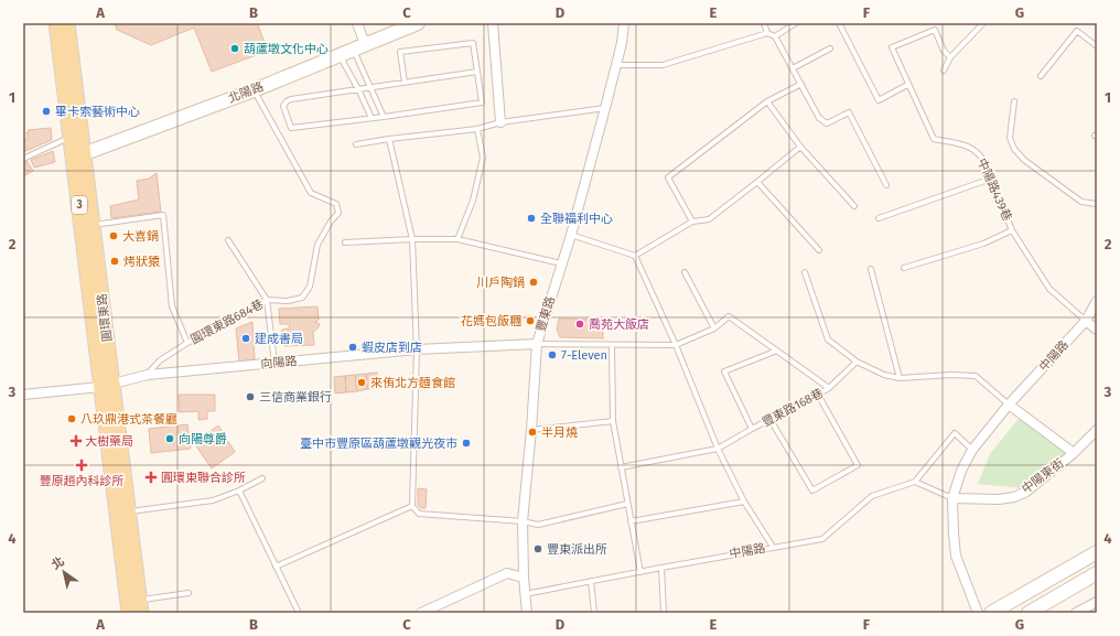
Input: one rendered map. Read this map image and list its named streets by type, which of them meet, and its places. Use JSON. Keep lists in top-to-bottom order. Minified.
{"streets":{"main road":["3","圓環東路"],"street":["北陽路","豐東路","中陽路","向陽路","中陽東街"],"lane":["中陽路439巷","圓環東路684巷","豐東路168巷"]},"crossings":[["北陽路","圓環東路"],["北陽路","圓環東路684巷"],["中陽路439巷","中陽路"],["豐東路","中陽路"],["豐東路","向陽路"],["圓環東路","向陽路"],["圓環東路684巷","向陽路"],["中陽路","中陽東街"]],"places":{"other":["葫蘆墩文化中心","畢卡索藝術中心","全聯福利中心","大喜鍋","烤狀猿","川戶陶鍋","花媽包飯糰","喬苑大飯店","建成書局","蝦皮店到店","7-Eleven","來侑北方麵食館","三信商業銀行","八玖鼎港式茶餐廳","半月燒","向陽尊爵","臺中市豐原區葫蘆墩觀光夜市","豐東派出所"],"health":["大樹藥局","豐原趙內科診所","圓環東聯合診所"]},"north":"top left","grid":{"columns":["A","B","C","D","E","F","G"],"rows":["1","2","3","4"]}}
